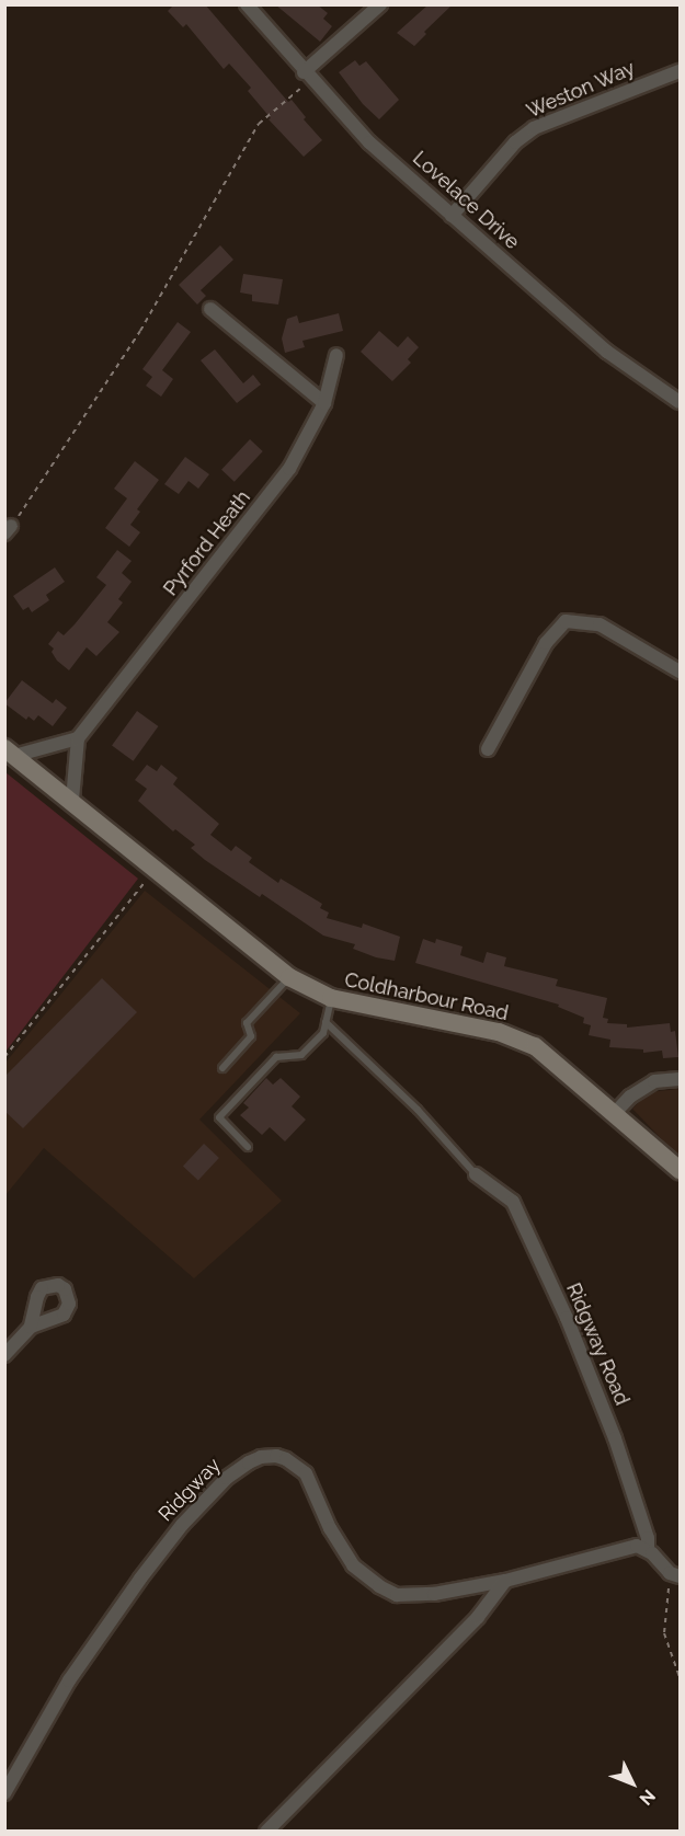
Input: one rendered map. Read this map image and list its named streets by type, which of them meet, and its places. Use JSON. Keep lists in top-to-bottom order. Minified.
{"streets":{"main road":["Coldharbour Road"],"street":["Weston Way","Lovelace Drive","Pyrford Heath","Ridgway Road","Ridgway"]},"crossings":[["Weston Way","Lovelace Drive"],["Ridgway Road","Ridgway"]],"north":"bottom right"}
